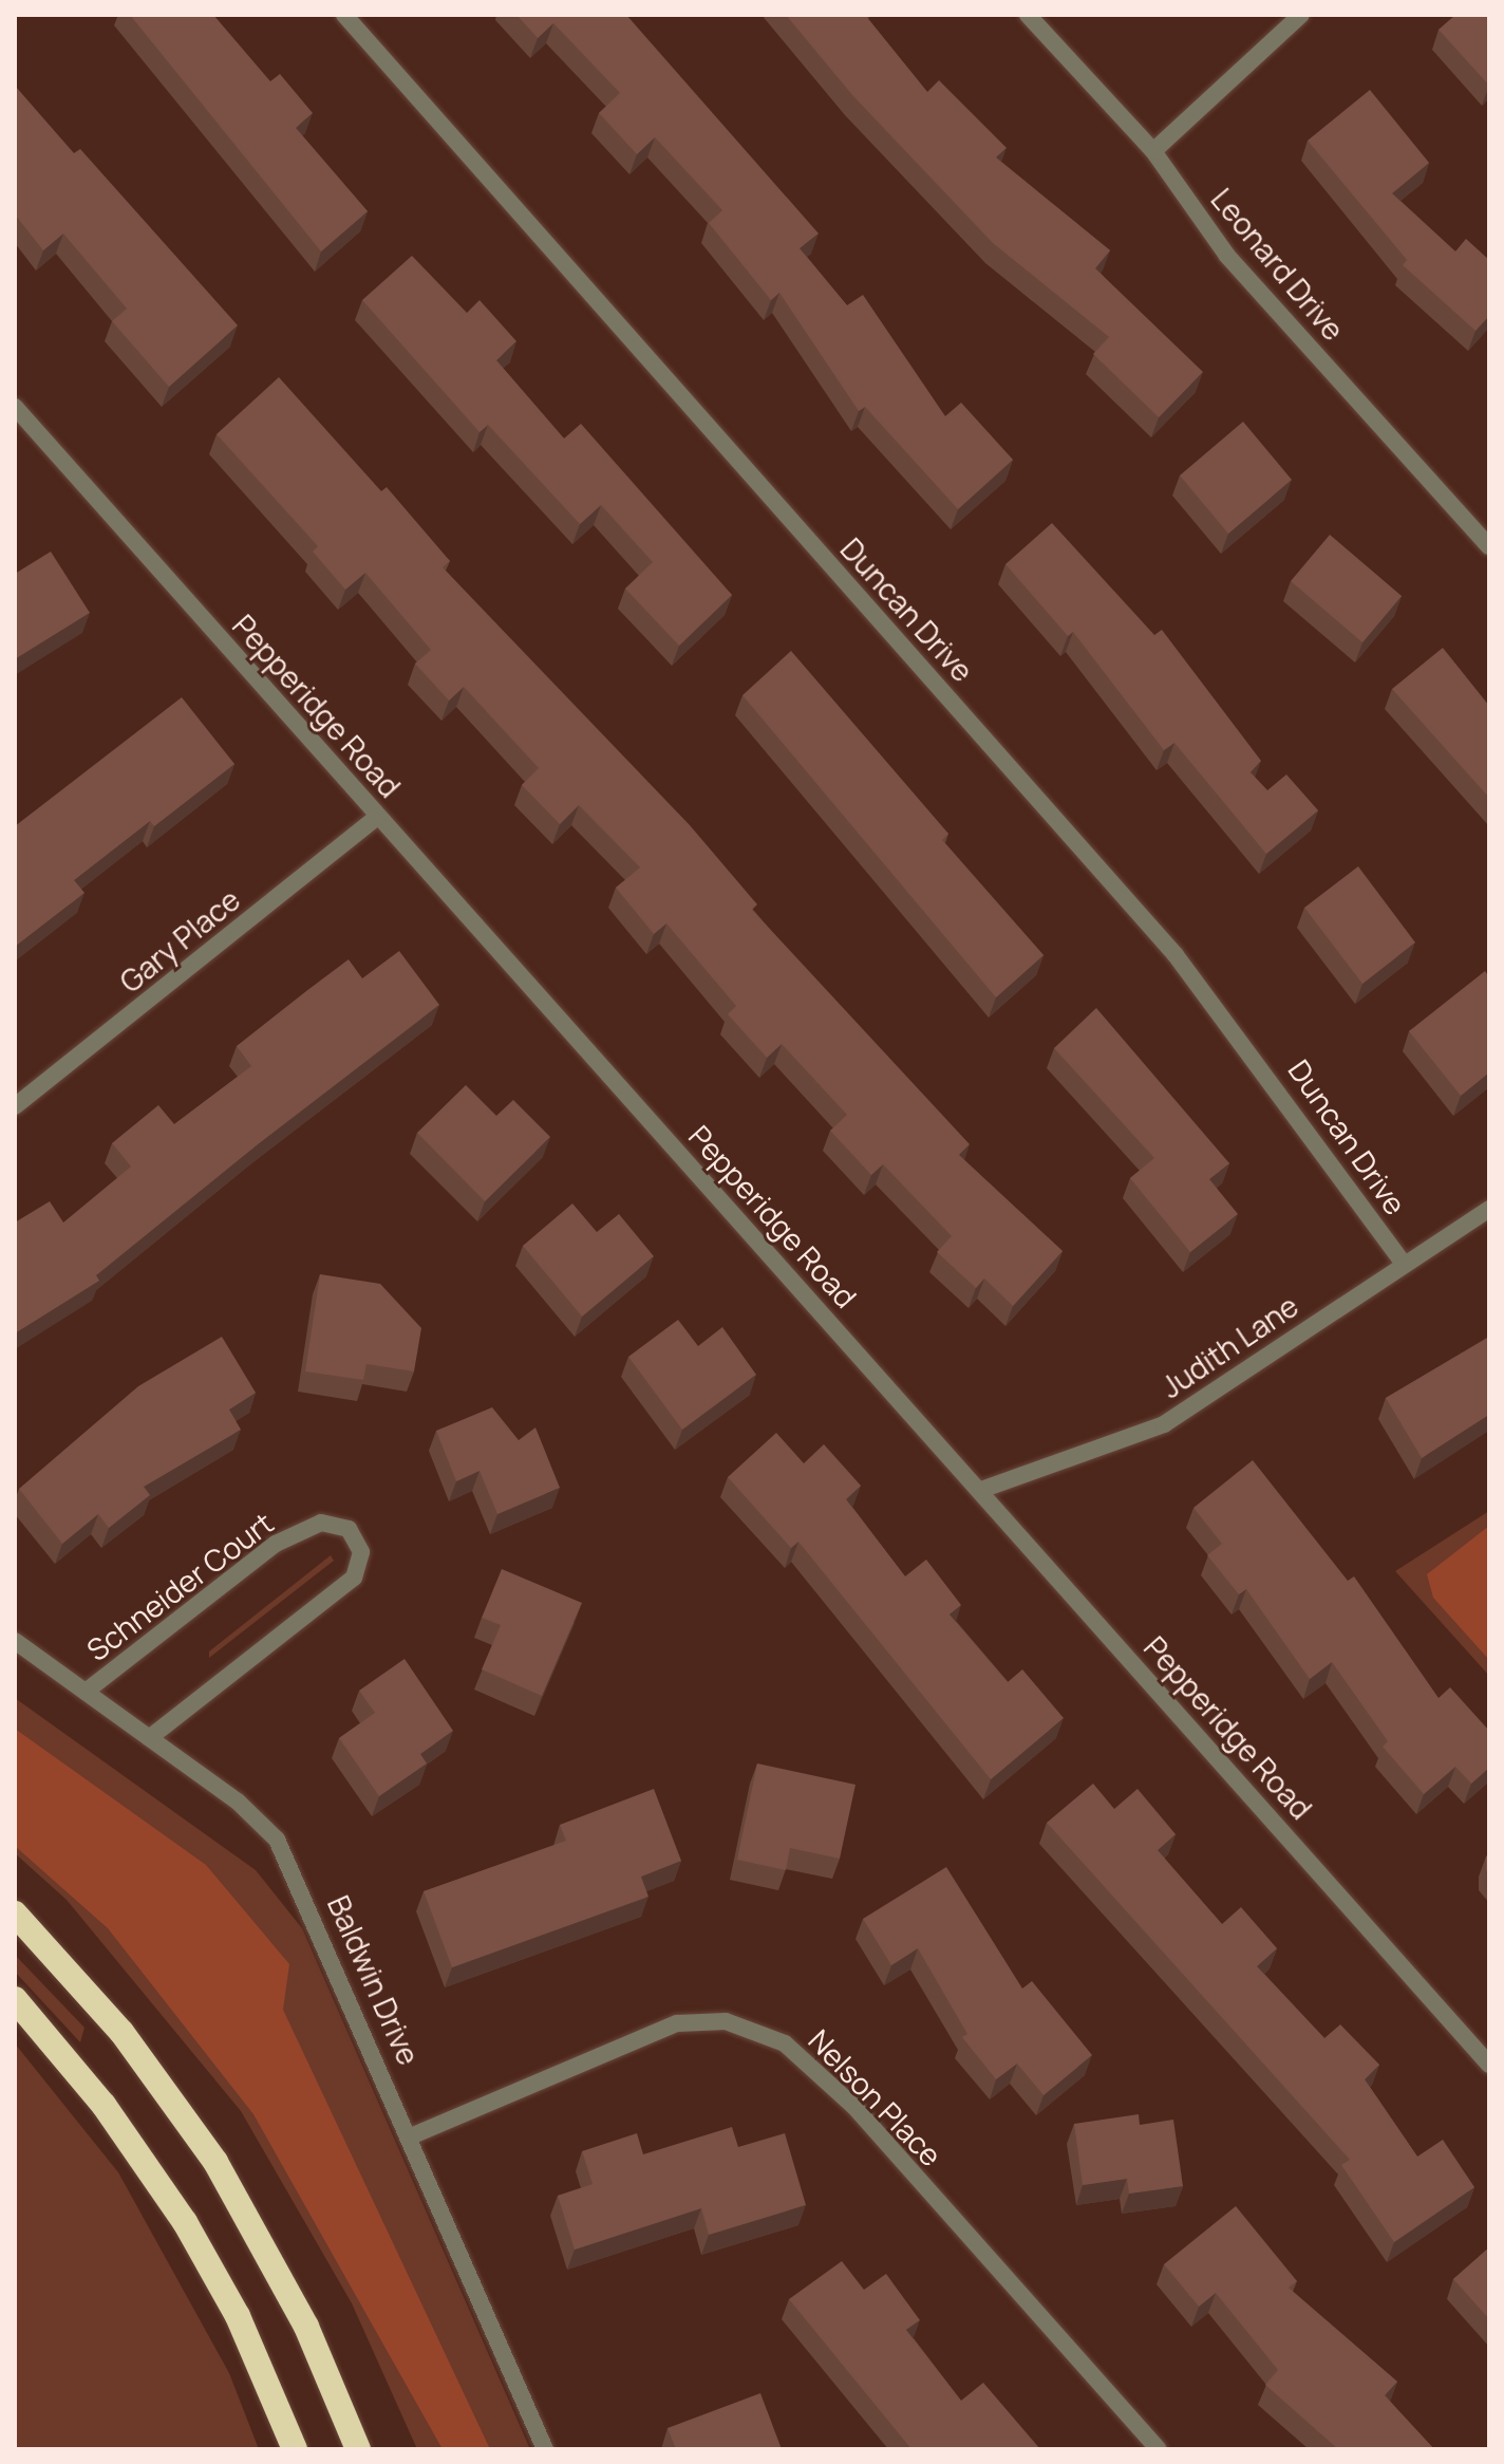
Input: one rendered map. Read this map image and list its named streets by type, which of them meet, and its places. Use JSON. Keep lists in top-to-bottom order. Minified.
{"streets":{"street":["Leonard Drive","Duncan Drive","Pepperidge Road","Gary Place","Judith Lane","Schneider Court","Baldwin Drive","Nelson Place"]},"crossings":[["Duncan Drive","Judith Lane"],["Pepperidge Road","Gary Place"],["Pepperidge Road","Judith Lane"],["Schneider Court","Baldwin Drive"],["Baldwin Drive","Nelson Place"]]}
